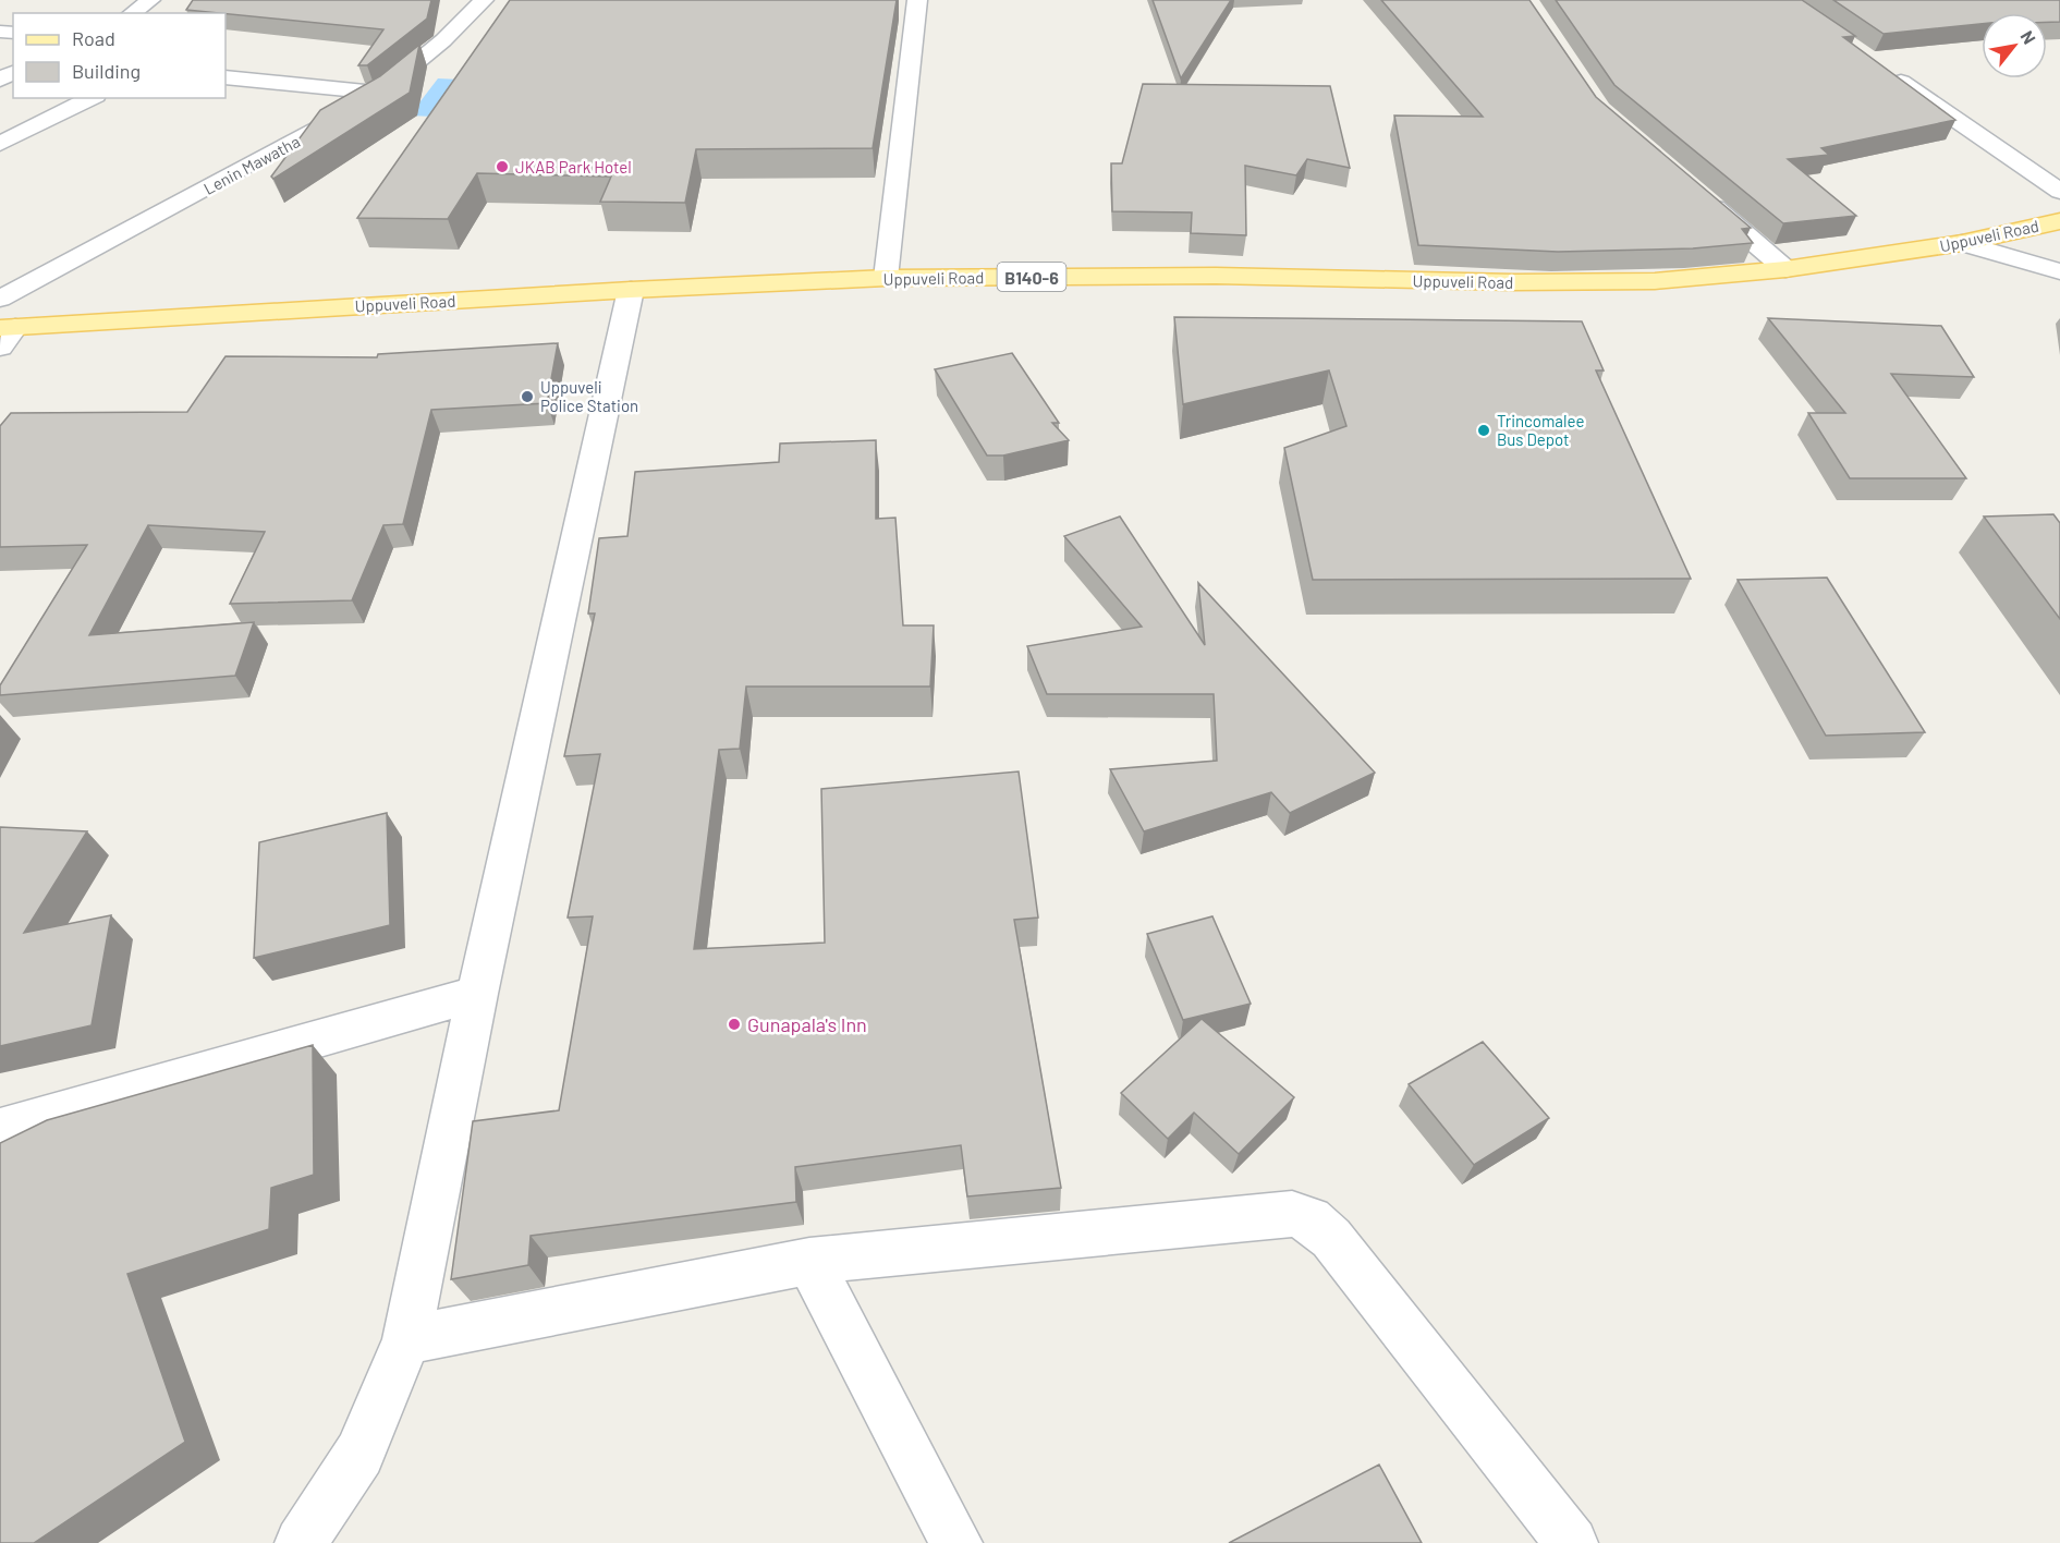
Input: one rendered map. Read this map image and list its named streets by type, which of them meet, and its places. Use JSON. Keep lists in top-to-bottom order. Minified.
{"streets":{"main road":["Uppuveli Road","B140-6"],"street":["Lenin Mawatha"]},"places":["JKAB Park Hotel","Uppuveli Police Station","Trincomalee Bus Depot","Gunapala's Inn"],"legend":["Road","Building"],"north":"top right"}
